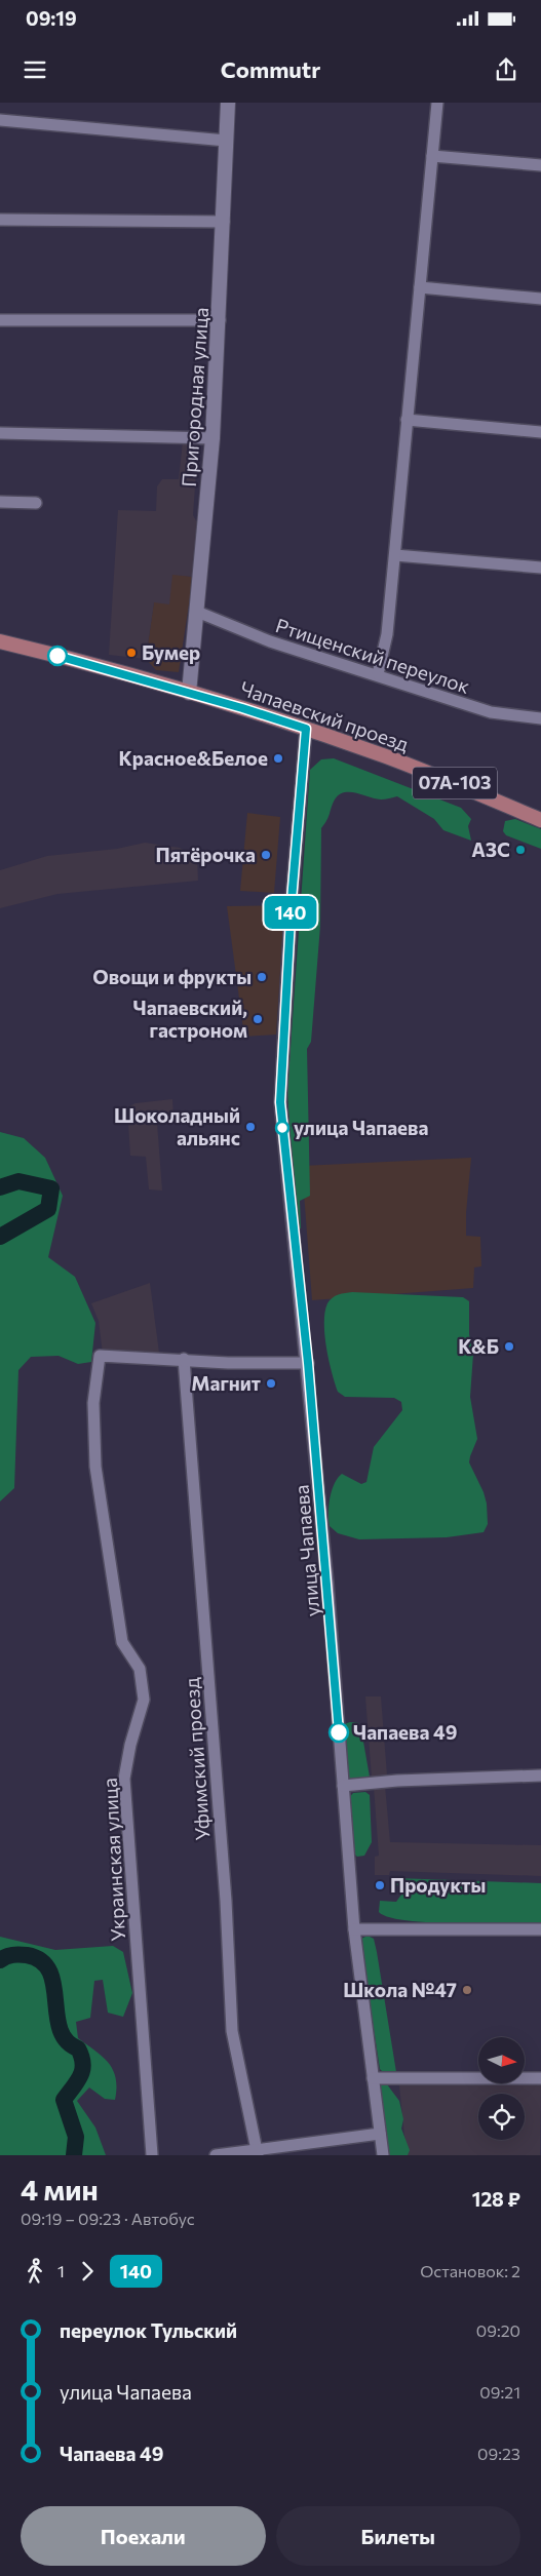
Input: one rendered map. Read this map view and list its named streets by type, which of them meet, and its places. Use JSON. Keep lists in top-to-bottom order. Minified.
{"streets":{"main road":["Чапаевский проезд","07А-103"],"street":["Пригородная улица","Ртищенский переулок","улица Чапаева","Уфимский проезд","Украинская улица"]},"crossings":[["Пригородная улица","Ртищенский переулок"],["Пригородная улица","Чапаевский проезд"],["Чапаевский проезд","улица Чапаева"],["Уфимский проезд","Украинская улица"]],"places":["Бумер","Красное&Белое","АЗС","Пятёрочка","Овощи и фрукты","Чапаевский, гастроном","Шоколадный альянс","улица Чапаева","К&Б","Магнит","Чапаева 49","Продукты","Школа №47"],"lines":["bus line 140"],"north":"right","page":{"status":"09:19","header":"Commutr","on_map":"140","heading":["4 мин","09:19 – 09:23 · Автобус","128 ₽"],"legs":["1","140","Остановок: 2"],"list":[{"name":"переулок Тульский","value":"09:20"},{"name":"улица Чапаева","value":"09:21"},{"name":"Чапаева 49","value":"09:23"}],"buttons":["Поехали","Билеты"]}}
